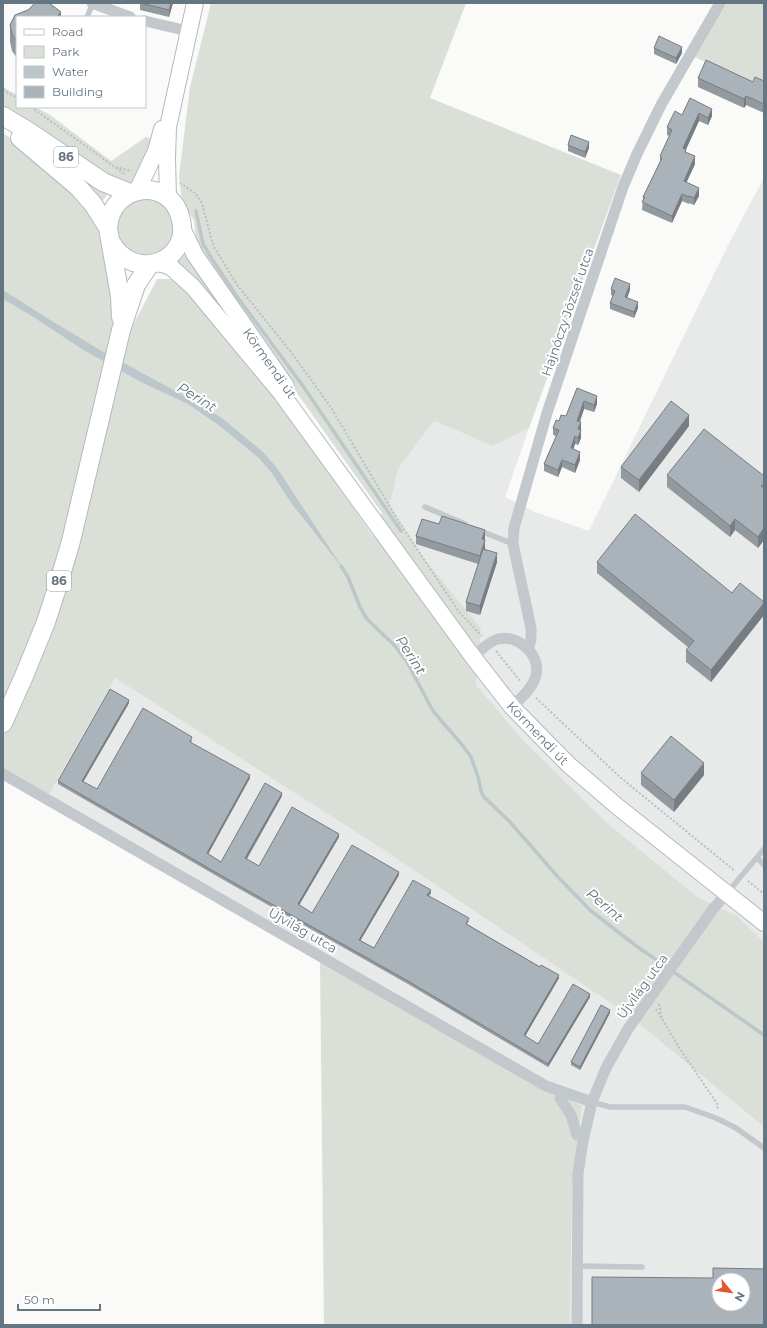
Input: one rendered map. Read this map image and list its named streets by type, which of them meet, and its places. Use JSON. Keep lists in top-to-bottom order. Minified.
{"streets":{"main road":["86"],"street":["Hajnóczy József utca","Körmendi út","Újvilág utca"]},"crossings":[["86","Körmendi út"],["Körmendi út","Újvilág utca"]],"water":["Perint"],"legend":["Road","Park","Water","Building"],"scale_bar":"50 m","north":"bottom right"}
